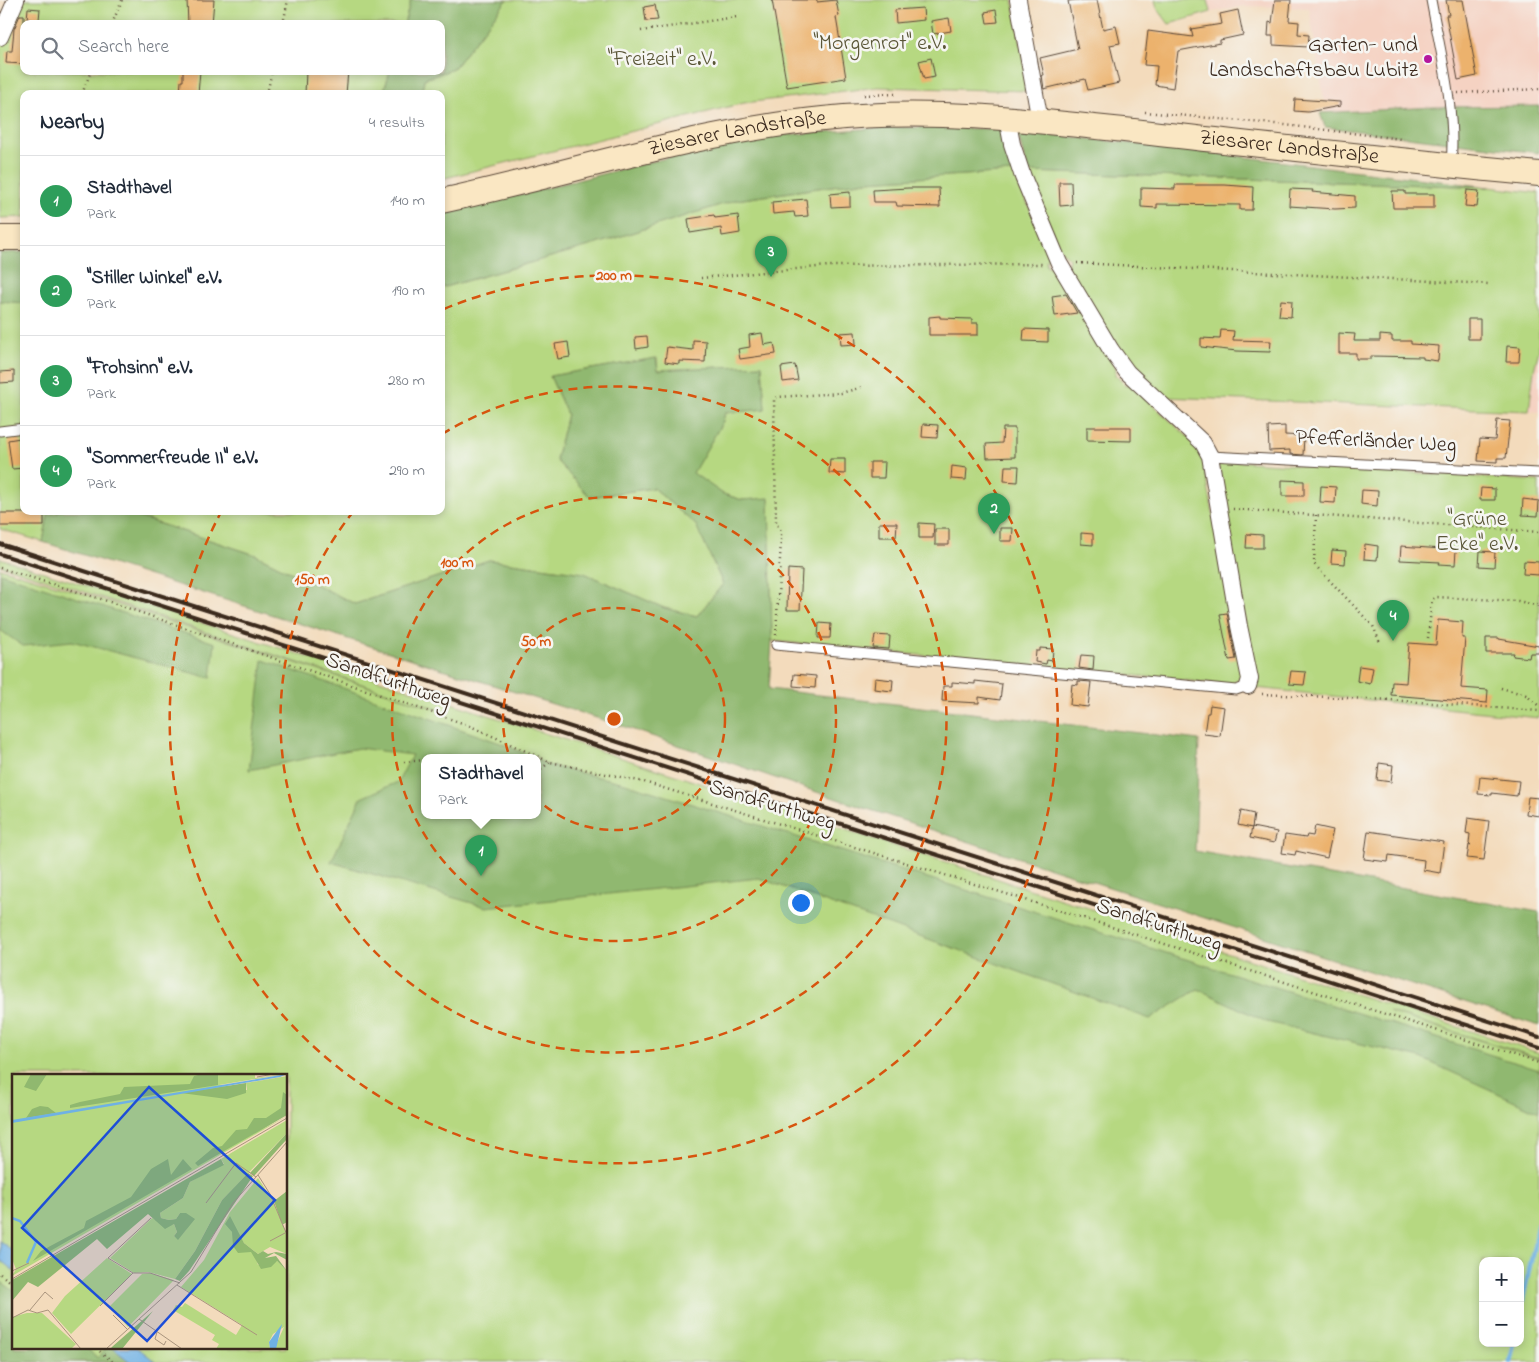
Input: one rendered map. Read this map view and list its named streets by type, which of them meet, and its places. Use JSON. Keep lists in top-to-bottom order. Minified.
{"streets":{"main road":["Ziesarer Landstraße"],"lane":["Pfefferländer Weg"],"path":["Sandfurthweg"]},"parks":["\"Morgenrot\" e.V.","\"Freizeit\" e.V.","\"Grüne Ecke\" e.V."],"places":["Garten- und Landschaftsbau Lubitz"],"page":{"search":"Search here","heading":["Nearby","4 results"],"list":[{"mark":"1","name":"Stadthavel","note":"Park","value":"140 m"},{"mark":"2","name":"\"Stiller Winkel\" e.V.","note":"Park","value":"190 m"},{"mark":"3","name":"\"Frohsinn\" e.V.","note":"Park","value":"280 m"},{"mark":"4","name":"\"Sommerfreude II\" e.V.","note":"Park","value":"290 m"}],"pins":["3","2","4","1"],"popup":["Stadthavel","Park"],"map_buttons":["+","−"]},"rings":["200 m","100 m","150 m","50 m"]}
